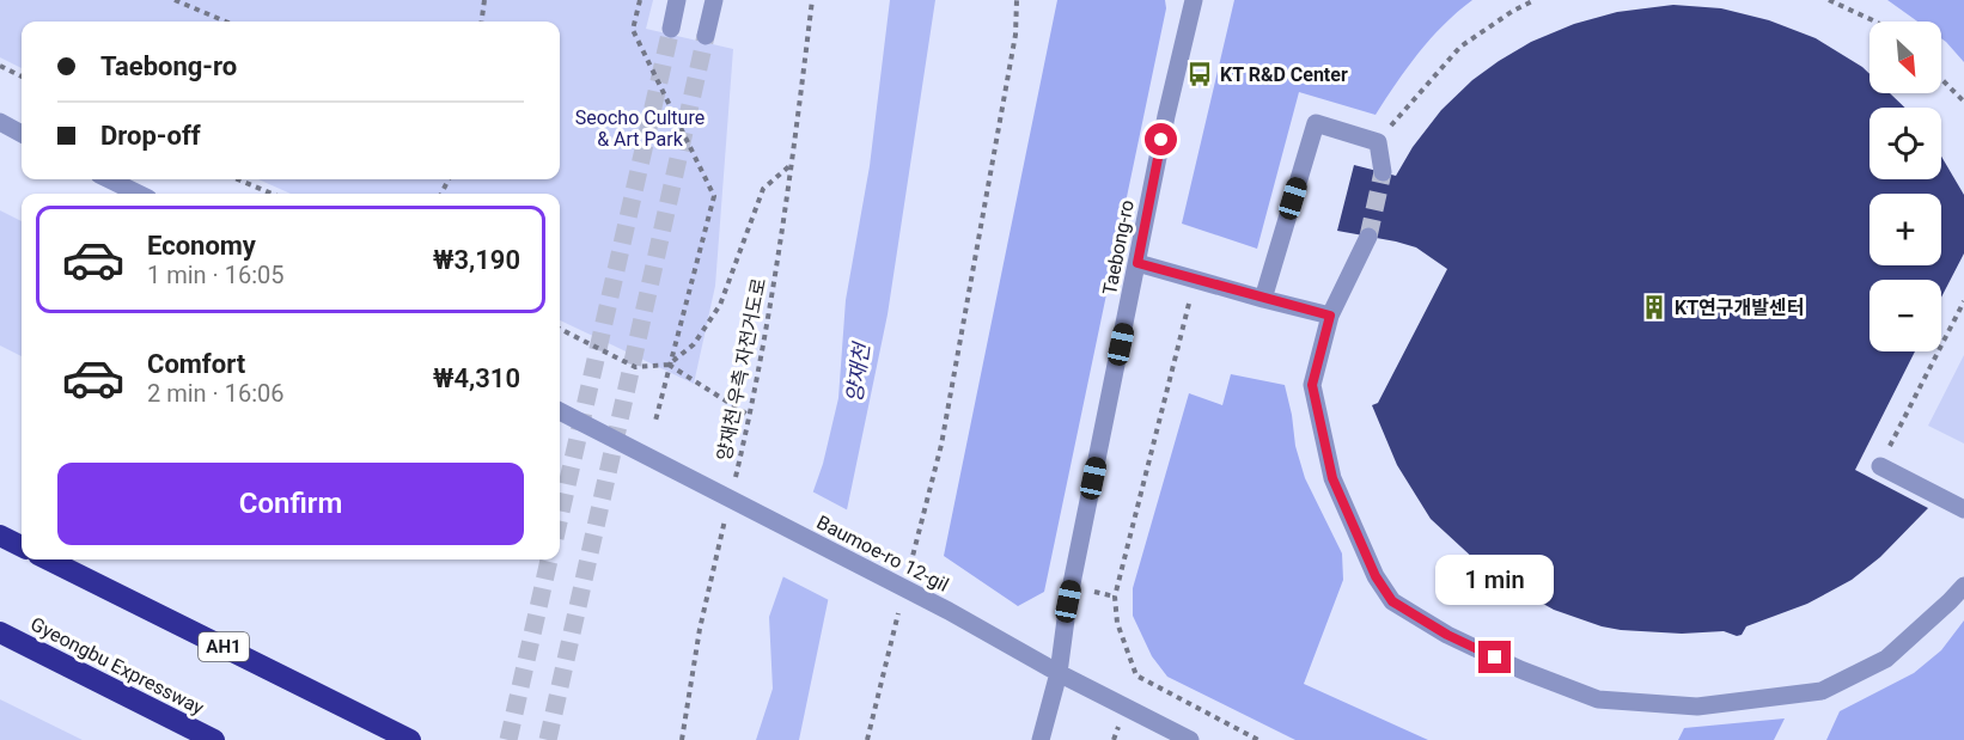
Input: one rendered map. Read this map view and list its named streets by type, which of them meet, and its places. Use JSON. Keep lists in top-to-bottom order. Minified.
{"streets":{"highway":["AH1","Gyeongbu Expressway"],"street":["Taebong-ro","Baumoe-ro 12-gil"],"path":["양재천 우측 자전거도로"]},"crossings":[["Taebong-ro","Baumoe-ro 12-gil"]],"water":["양재천"],"parks":["Seocho Culture & Art Park"],"places":{"bus stop":["KT R&D Center"],"building":["KT연구개발센터"]},"north":"bottom right","page":{"map_buttons":["+","−"],"banner":["Taebong-ro","Drop-off"],"list":[{"name":"Economy","note":"1 min · 16:05","value":"₩3,190"},{"name":"Comfort","note":"2 min · 16:06","value":"₩4,310"}],"buttons":"Confirm","bubble":"1 min"}}
